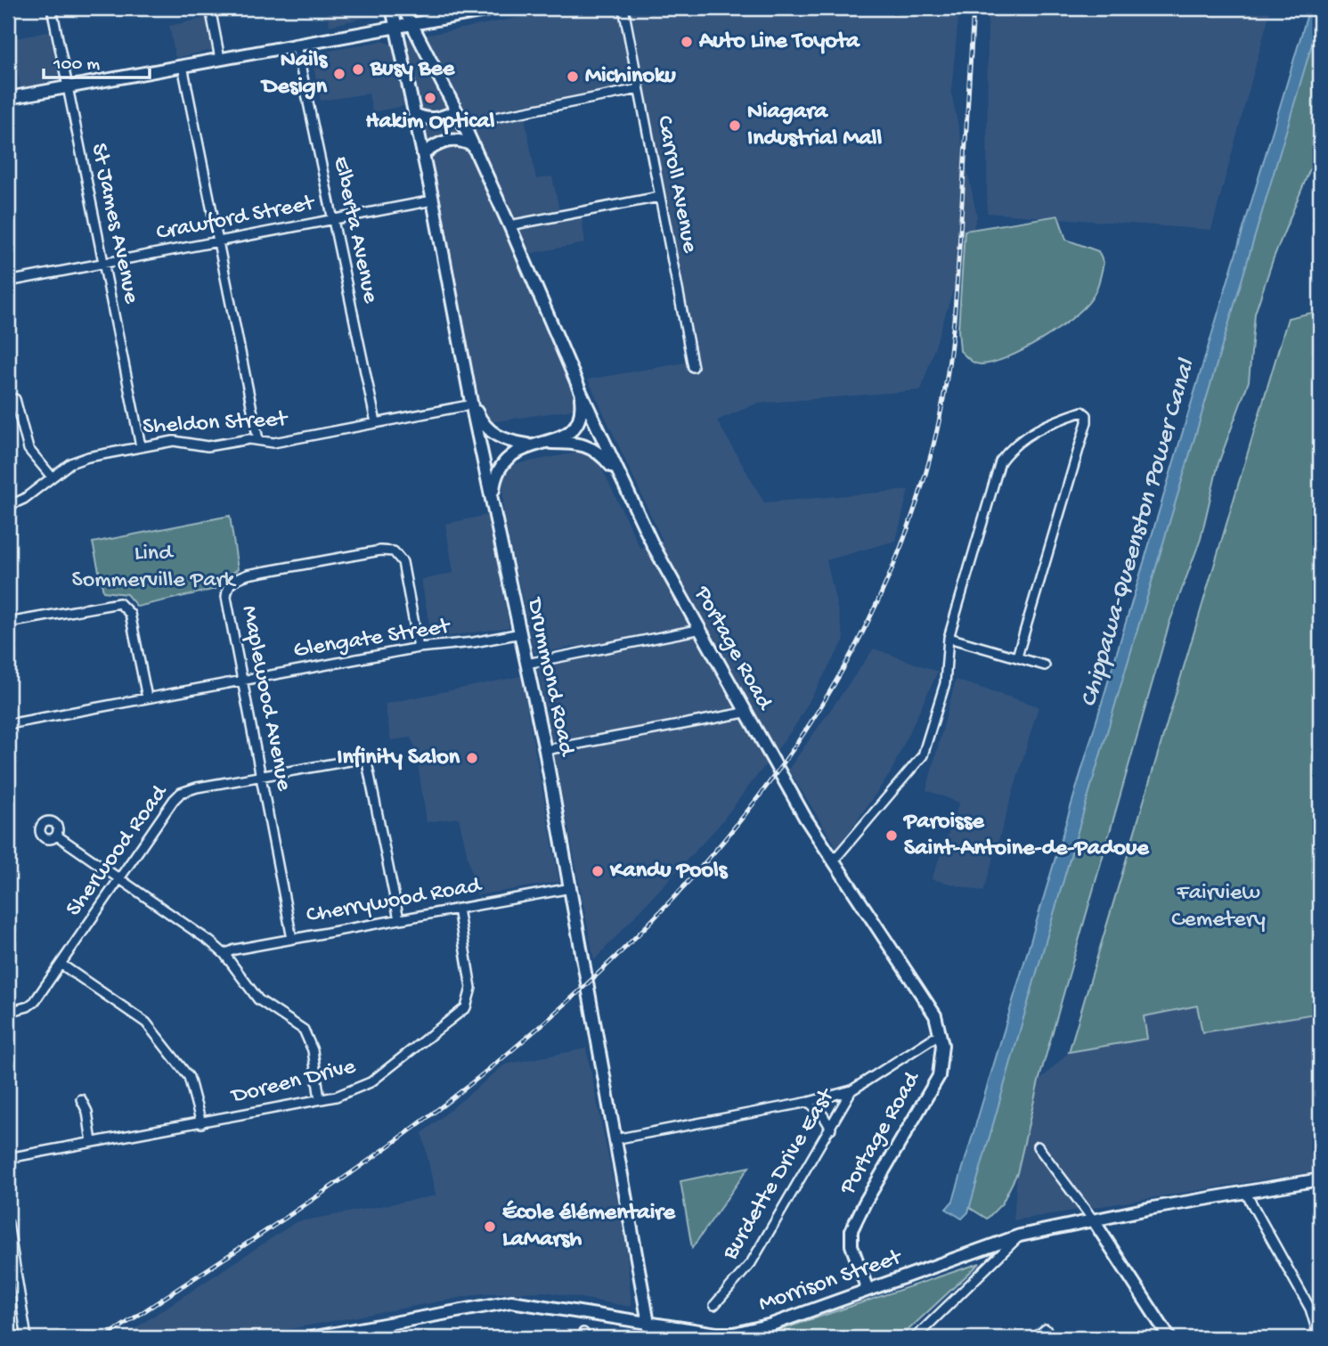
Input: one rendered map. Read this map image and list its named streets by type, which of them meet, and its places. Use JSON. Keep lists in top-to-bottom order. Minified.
{"streets":{"main road":["Portage Road","Drummond Road","Morrison Street"],"street":["Carroll Avenue","Crawford Street","St James Avenue","Elberta Avenue","Sheldon Street","Glengate Street","Maplewood Avenue","Sherwood Road","Cherrywood Road","Doreen Drive","Burdette Drive East"]},"crossings":[["Crawford Street","St James Avenue"],["Crawford Street","Elberta Avenue"],["Crawford Street","Drummond Road"],["St James Avenue","Sheldon Street"],["Elberta Avenue","Sheldon Street"],["Sheldon Street","Drummond Road"],["Glengate Street","Drummond Road"],["Glengate Street","Maplewood Avenue"],["Portage Road","Morrison Street"],["Drummond Road","Cherrywood Road"],["Drummond Road","Morrison Street"],["Maplewood Avenue","Sherwood Road"],["Maplewood Avenue","Cherrywood Road"],["Sherwood Road","Cherrywood Road"],["Cherrywood Road","Doreen Drive"]],"water":["Chippawa-Queenston Power Canal"],"parks":["Lind Sommerville Park","Fairview Cemetery"],"places":["Auto Line Toyota","Busy Bee","Nails Design","Michinoku","Hakim Optical","Niagara Industrial Mall","Infinity Salon","Paroisse Saint-Antoine-de-Padoue","Kandu Pools","École élémentaire LaMarsh"],"scale_bar":"100 m"}
